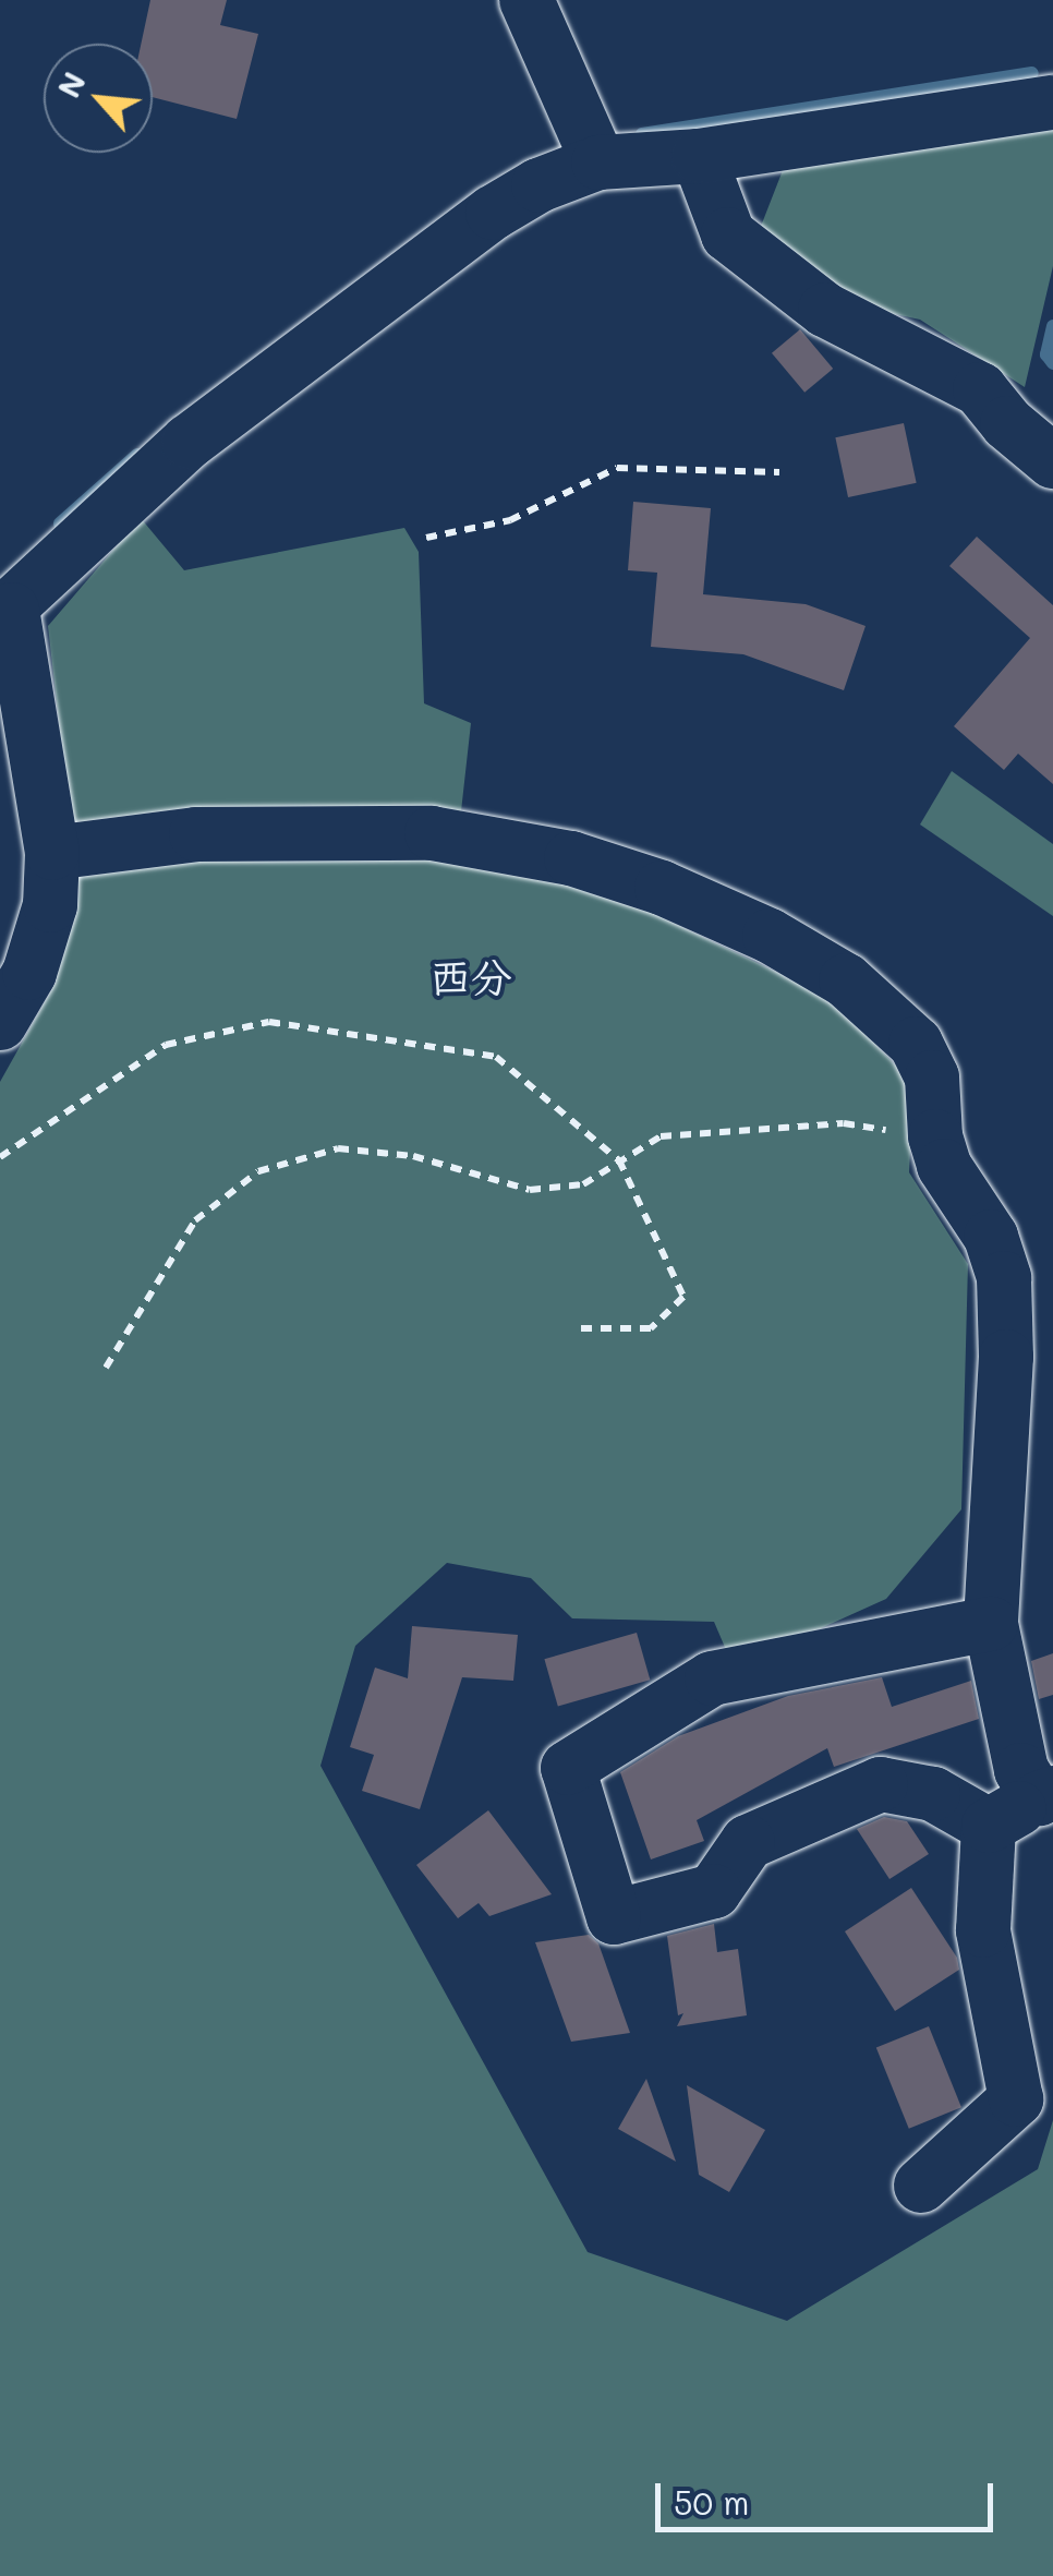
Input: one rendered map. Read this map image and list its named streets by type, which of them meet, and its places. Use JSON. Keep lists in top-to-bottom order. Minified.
{"districts":["西分"],"scale_bar":"50 m","north":"top left"}
